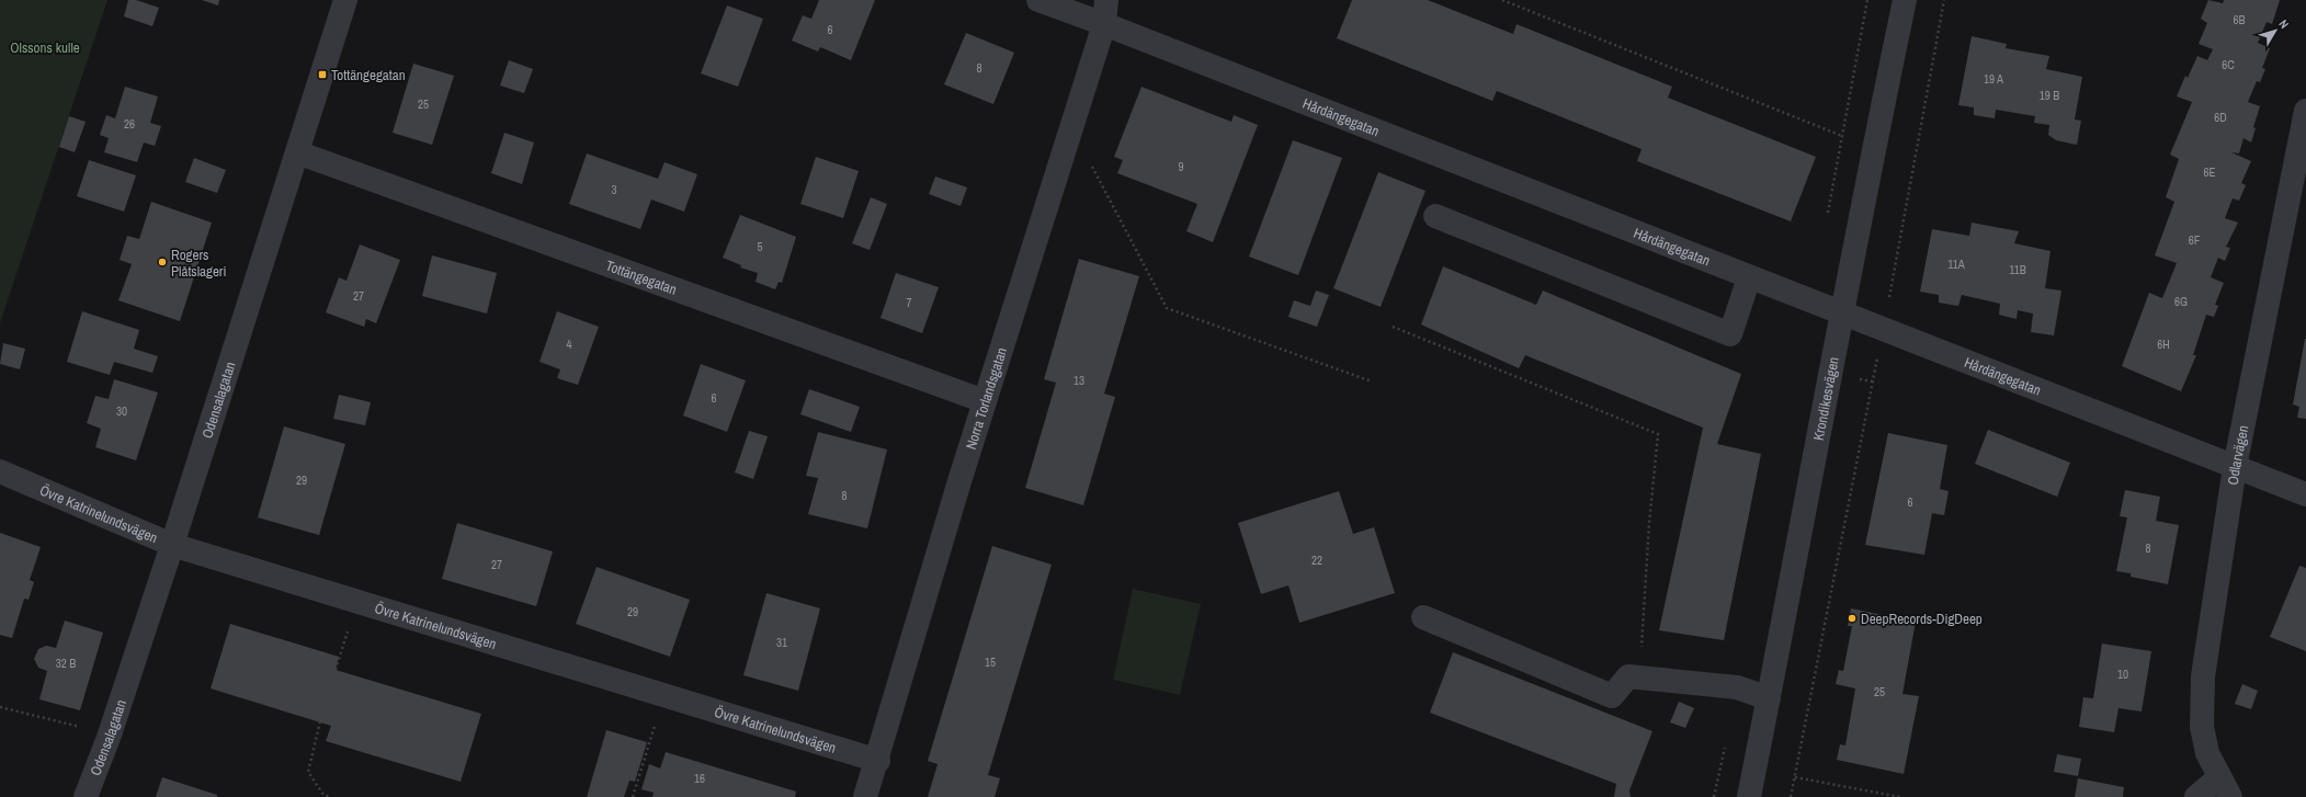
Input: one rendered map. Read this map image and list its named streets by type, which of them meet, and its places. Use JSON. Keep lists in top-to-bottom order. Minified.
{"streets":{"street":["Hårdängegatan","Tottängegatan","Norra Torlandsgatan","Krondikesvägen","Odensalagatan","Odlarvägen","Övre Katrinelundsvägen"]},"crossings":[["Hårdängegatan","Norra Torlandsgatan"],["Hårdängegatan","Krondikesvägen"],["Hårdängegatan","Odlarvägen"],["Tottängegatan","Norra Torlandsgatan"],["Tottängegatan","Odensalagatan"],["Norra Torlandsgatan","Övre Katrinelundsvägen"],["Odensalagatan","Övre Katrinelundsvägen"]],"parks":["Olssons kulle"],"places":{"transit":["Tottängegatan"],"other":["Rogers Plåtslageri","DeepRecords-DigDeep"]},"house_numbers":["6B","6","6C","8","19 A","19 B","25","6D","26","9","6E","3","6F","5","11A","11B","27","6G","7","4","6H","13","6","30","29","8","6","8","22","27","29","31","15","32 B","10","25","16"],"north":"top right"}
